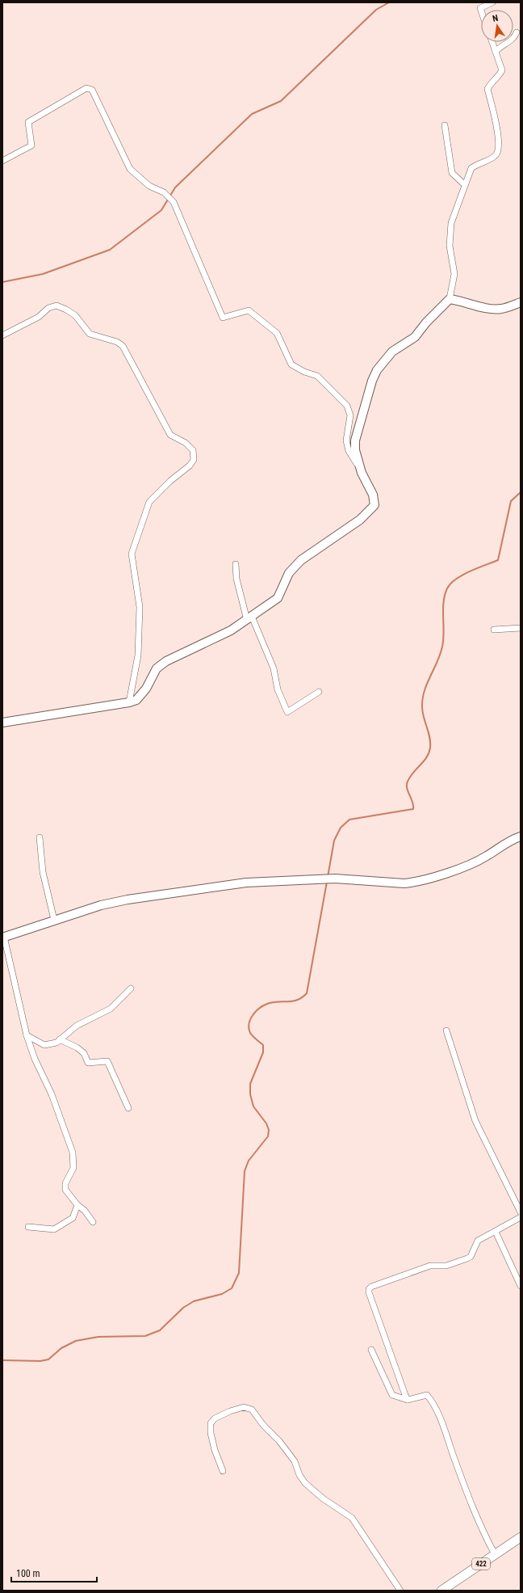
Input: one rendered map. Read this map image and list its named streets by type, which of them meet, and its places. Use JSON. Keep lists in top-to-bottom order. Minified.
{"streets":{"main road":["422"]},"scale_bar":"100 m","north":"top"}
